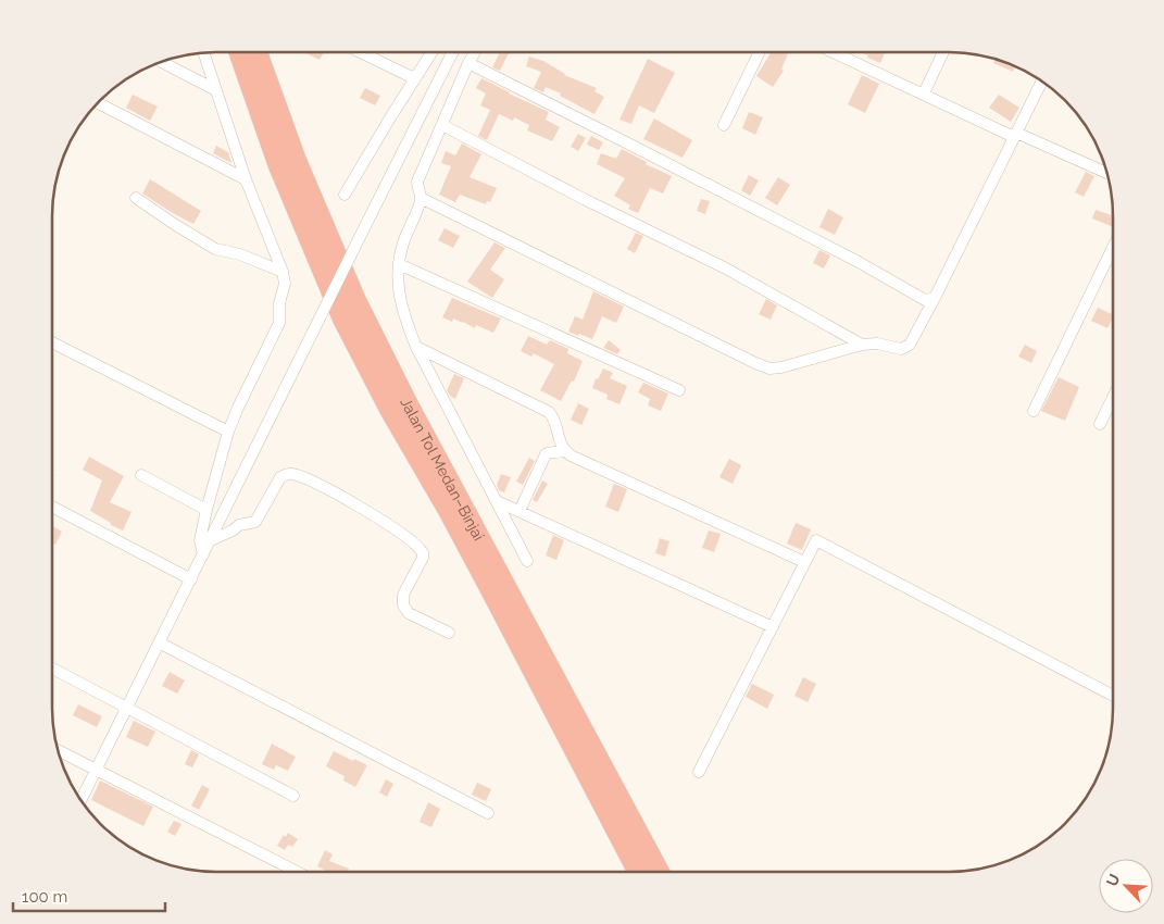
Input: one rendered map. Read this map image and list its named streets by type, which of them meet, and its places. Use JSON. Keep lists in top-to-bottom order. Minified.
{"streets":{"highway":["Jalan Tol Medan–Binjai"]},"scale_bar":"100 m","north":"top left"}
